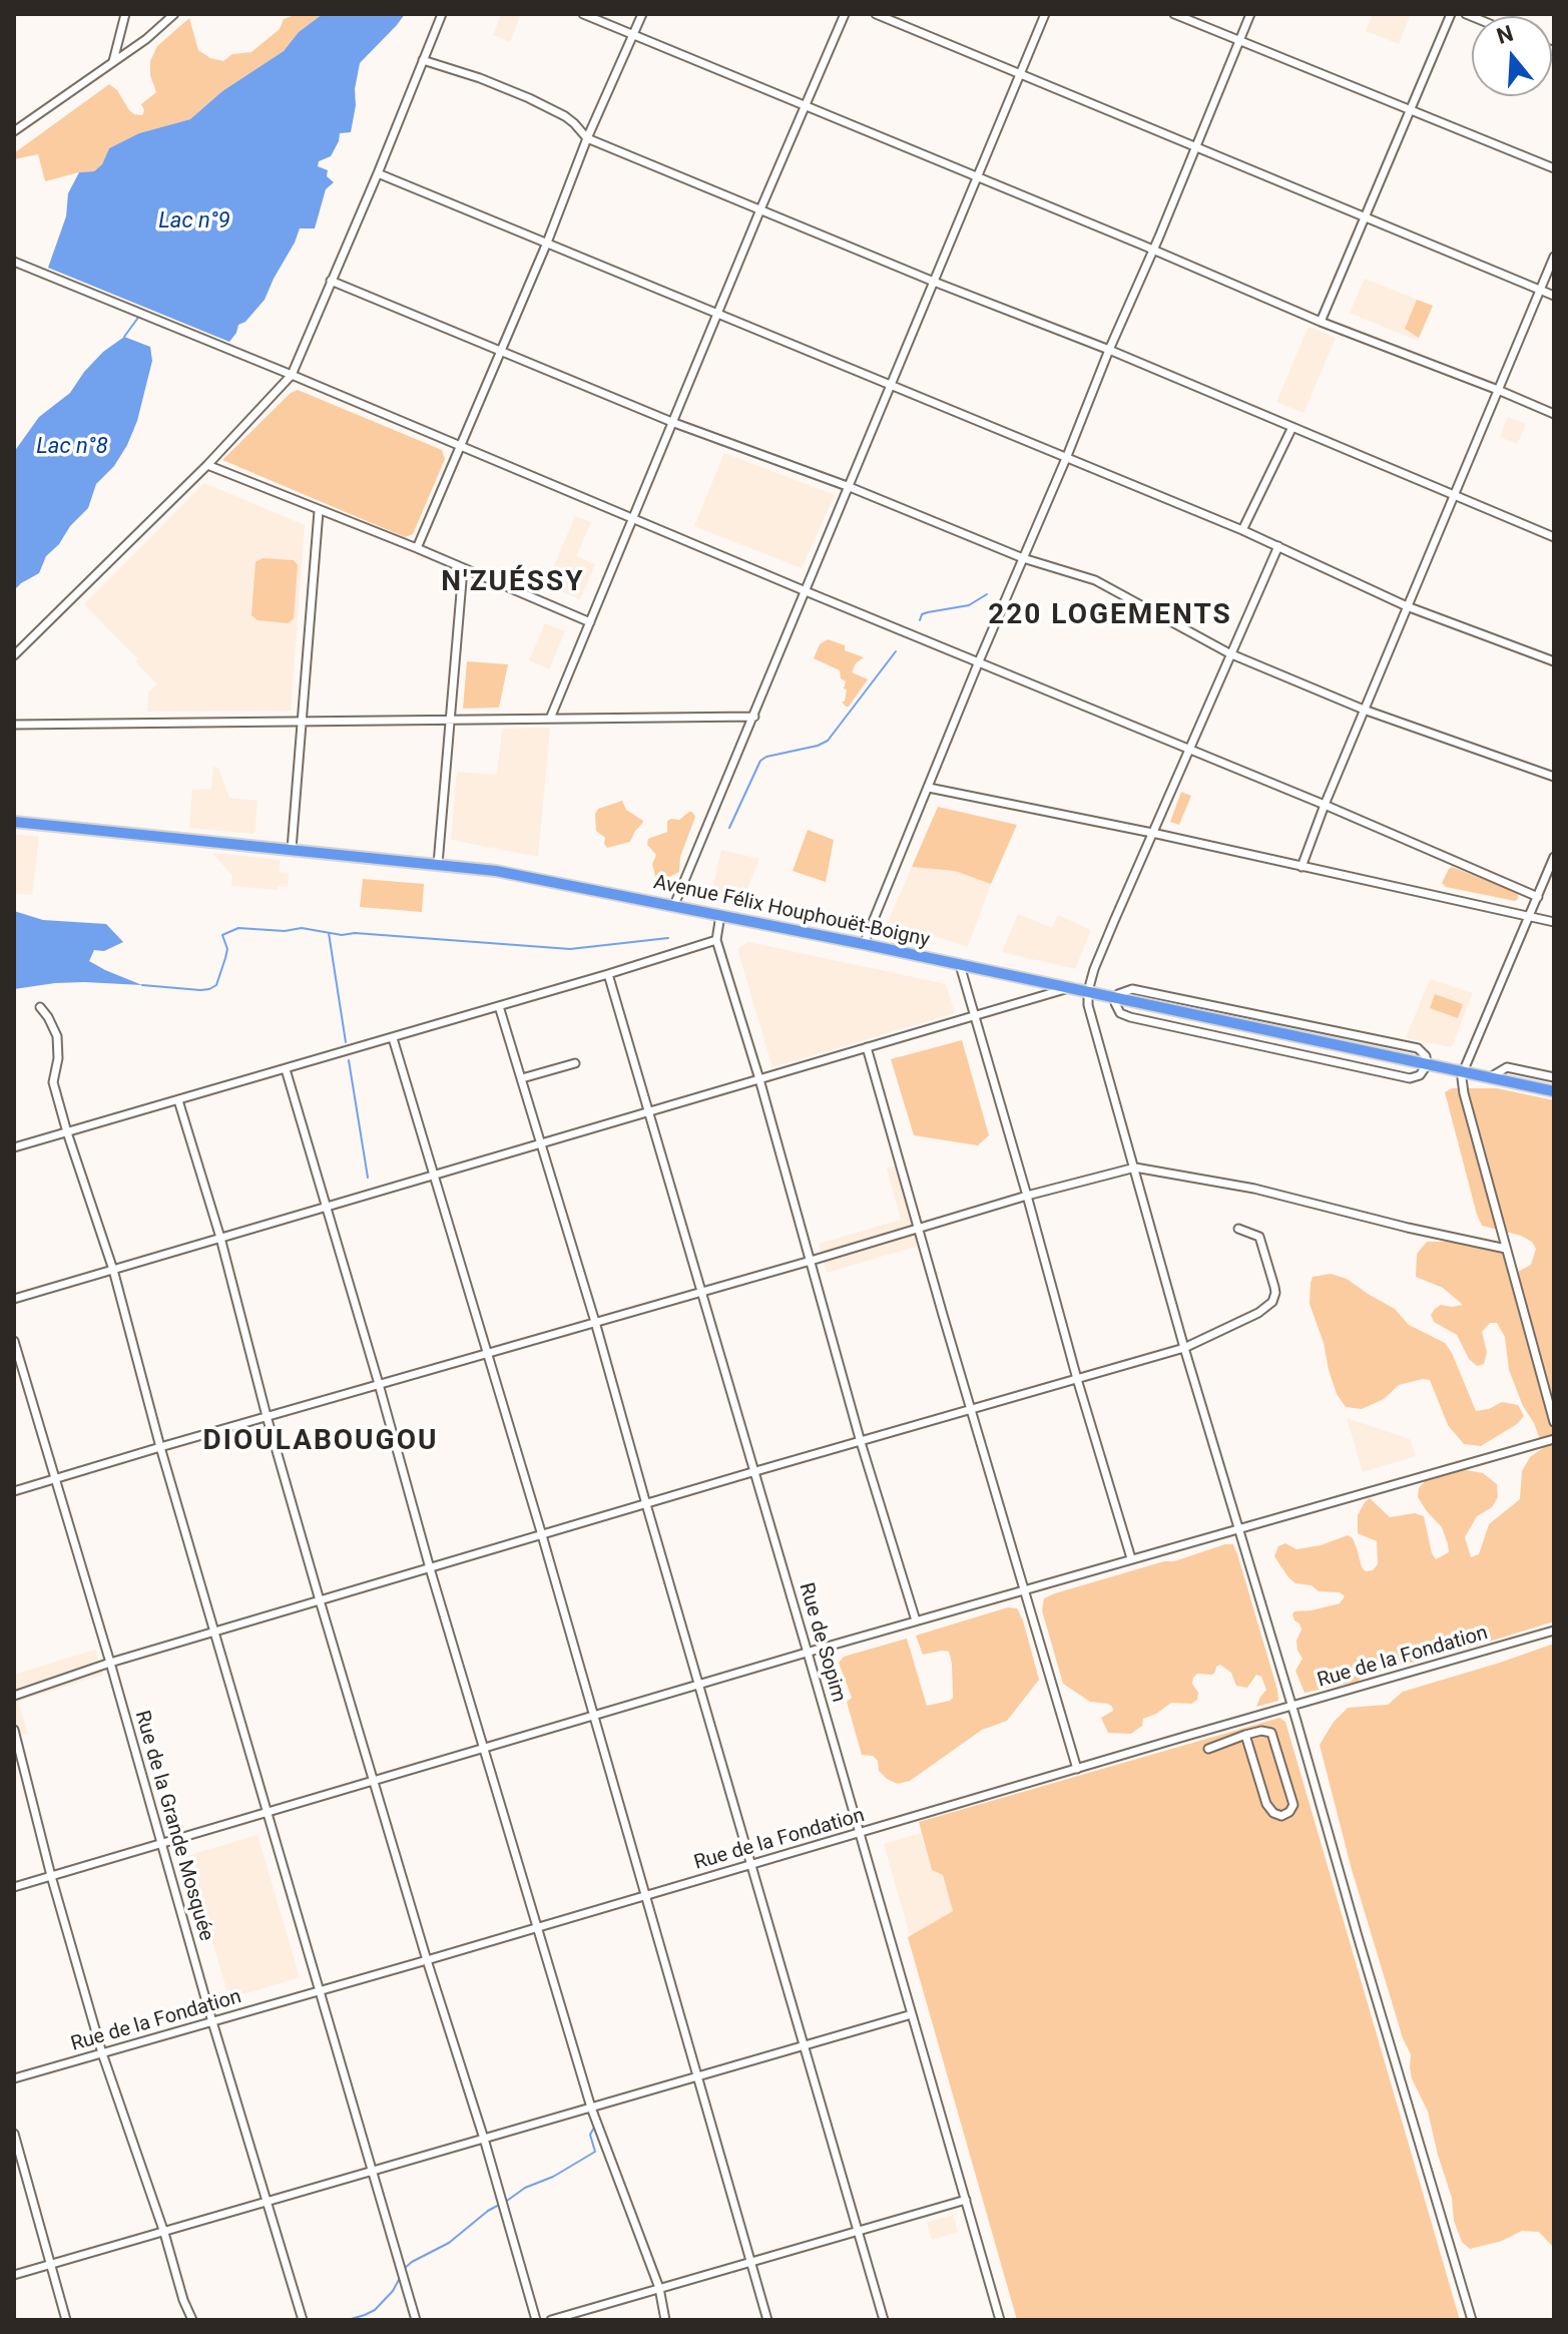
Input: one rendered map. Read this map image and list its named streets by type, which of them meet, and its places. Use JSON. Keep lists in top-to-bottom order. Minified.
{"streets":{"highway":["Avenue Félix Houphouët-Boigny"],"street":["Rue de Sopim","Rue de la Fondation","Rue de la Grande Mosquée"]},"crossings":[["Rue de Sopim","Rue de la Fondation"],["Rue de la Fondation","Rue de la Grande Mosquée"]],"districts":["N'ZUÉSSY","220 LOGEMENTS","DIOULABOUGOU"],"water":["Lac n°9","Lac n°8"],"north":"top"}
